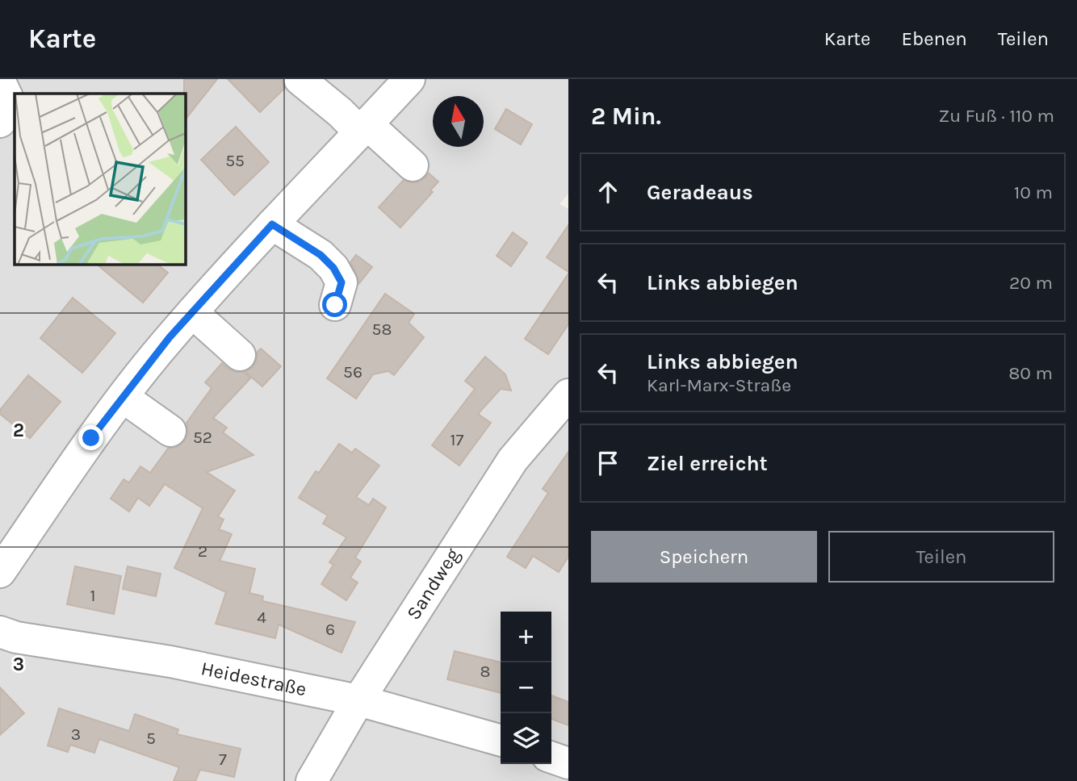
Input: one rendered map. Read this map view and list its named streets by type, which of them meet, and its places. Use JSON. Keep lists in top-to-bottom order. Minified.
{"streets":{"street":["Sandweg","Heidestraße"]},"crossings":[["Sandweg","Heidestraße"]],"house_numbers":["55","58","56","52","17","2","1","4","6","8","3","5","7"],"north":"top","page":{"header":"Karte","nav":["Karte","Ebenen","Teilen"],"heading":["2 Min.","Zu Fuß · 110 m"],"list":[["Geradeaus","10 m"],["Links abbiegen","20 m"],["Links abbiegen","Karl-Marx-Straße","80 m"],"Ziel erreicht"],"buttons":["Speichern","Teilen"],"map_buttons":["+","−"]},"grid":{"rows":["2","3"]}}
